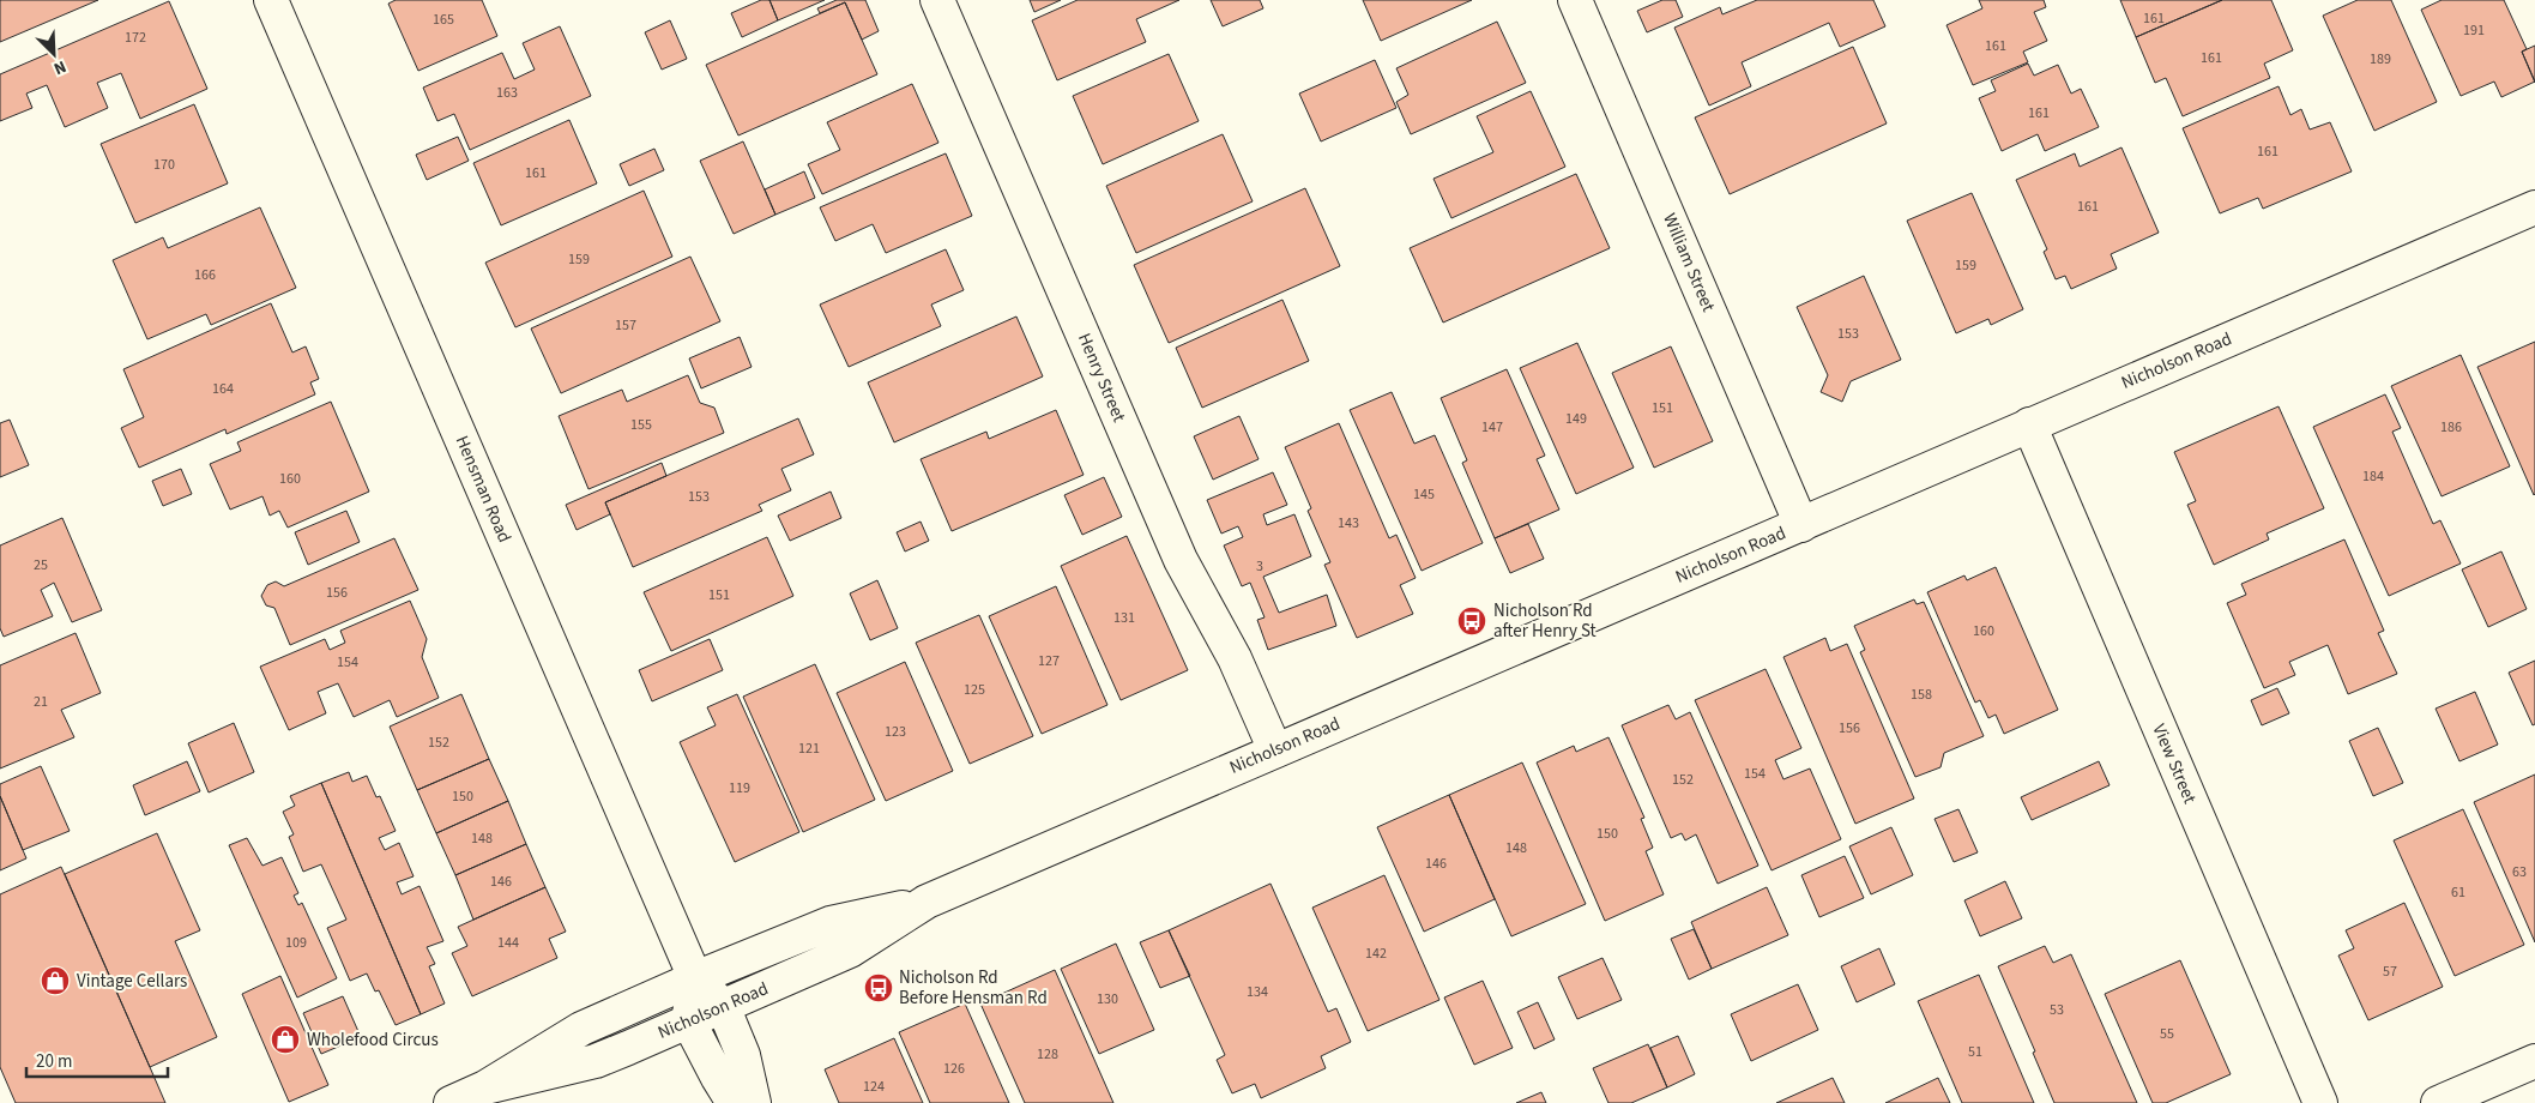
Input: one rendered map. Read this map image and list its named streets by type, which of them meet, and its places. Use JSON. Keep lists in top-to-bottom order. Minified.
{"streets":{"street":["William Street","Nicholson Road","Henry Street","Hensman Road","View Street"]},"crossings":[["William Street","Nicholson Road"],["Nicholson Road","Henry Street"],["Nicholson Road","Hensman Road"],["Nicholson Road","View Street"]],"places":{"bus stop":["Nicholson Rd after Henry St","Nicholson Rd Before Hensman Rd"],"shop":["Vintage Cellars","Wholefood Circus"]},"house_numbers":["161","165","191","172","161","161","189","163","161","161","170","161","161","159","159","166","157","153","164","151","149","155","147","186","184","160","145","153","143","25","3","156","151","131","160","127","154","125","158","21","156","123","152","121","154","152","119","150","150","148","148","146","63","146","61","109","144","142","57","134","130","53","55","51","128","126","124"],"scale_bar":"20 m","north":"bottom right"}
